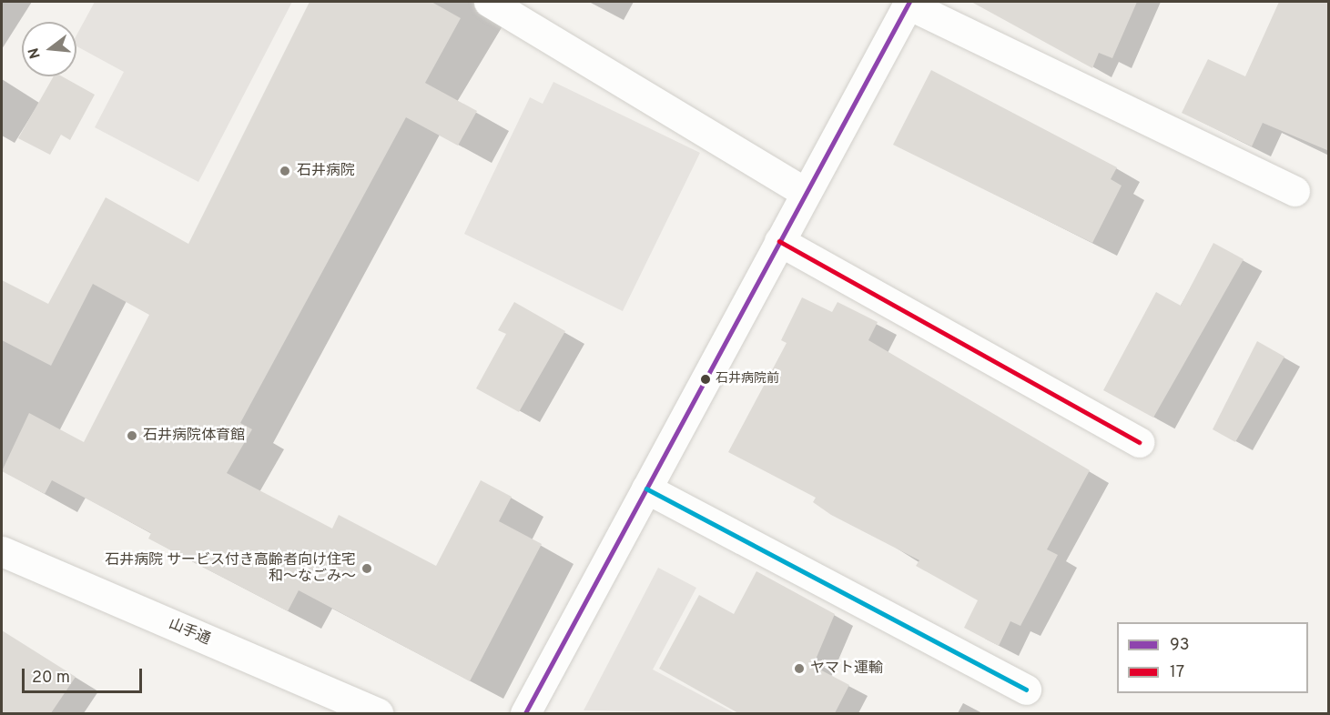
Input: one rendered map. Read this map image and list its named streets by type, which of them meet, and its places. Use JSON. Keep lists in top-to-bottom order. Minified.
{"streets":{"street":["山手通"]},"places":["石井病院","石井病院前","石井病院体育館","石井病院 サービス付き高齢者向け住宅 和～なごみ～","ヤマト運輸"],"lines":["transit line 93","transit line 17"],"legend":["93","17"],"scale_bar":"20 m","north":"left"}
